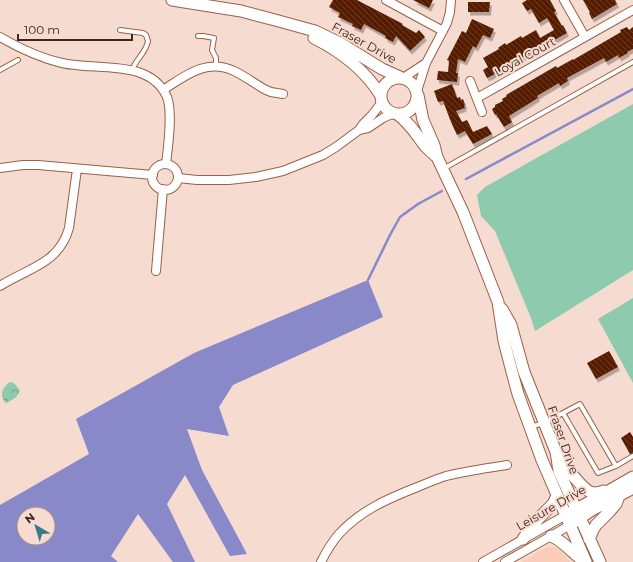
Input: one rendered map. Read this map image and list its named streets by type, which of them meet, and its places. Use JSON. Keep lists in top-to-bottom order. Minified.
{"streets":{"street":["Fraser Drive","Loyal Court","Leisure Drive"]},"crossings":[["Fraser Drive","Leisure Drive"]],"scale_bar":"100 m","north":"top left"}
